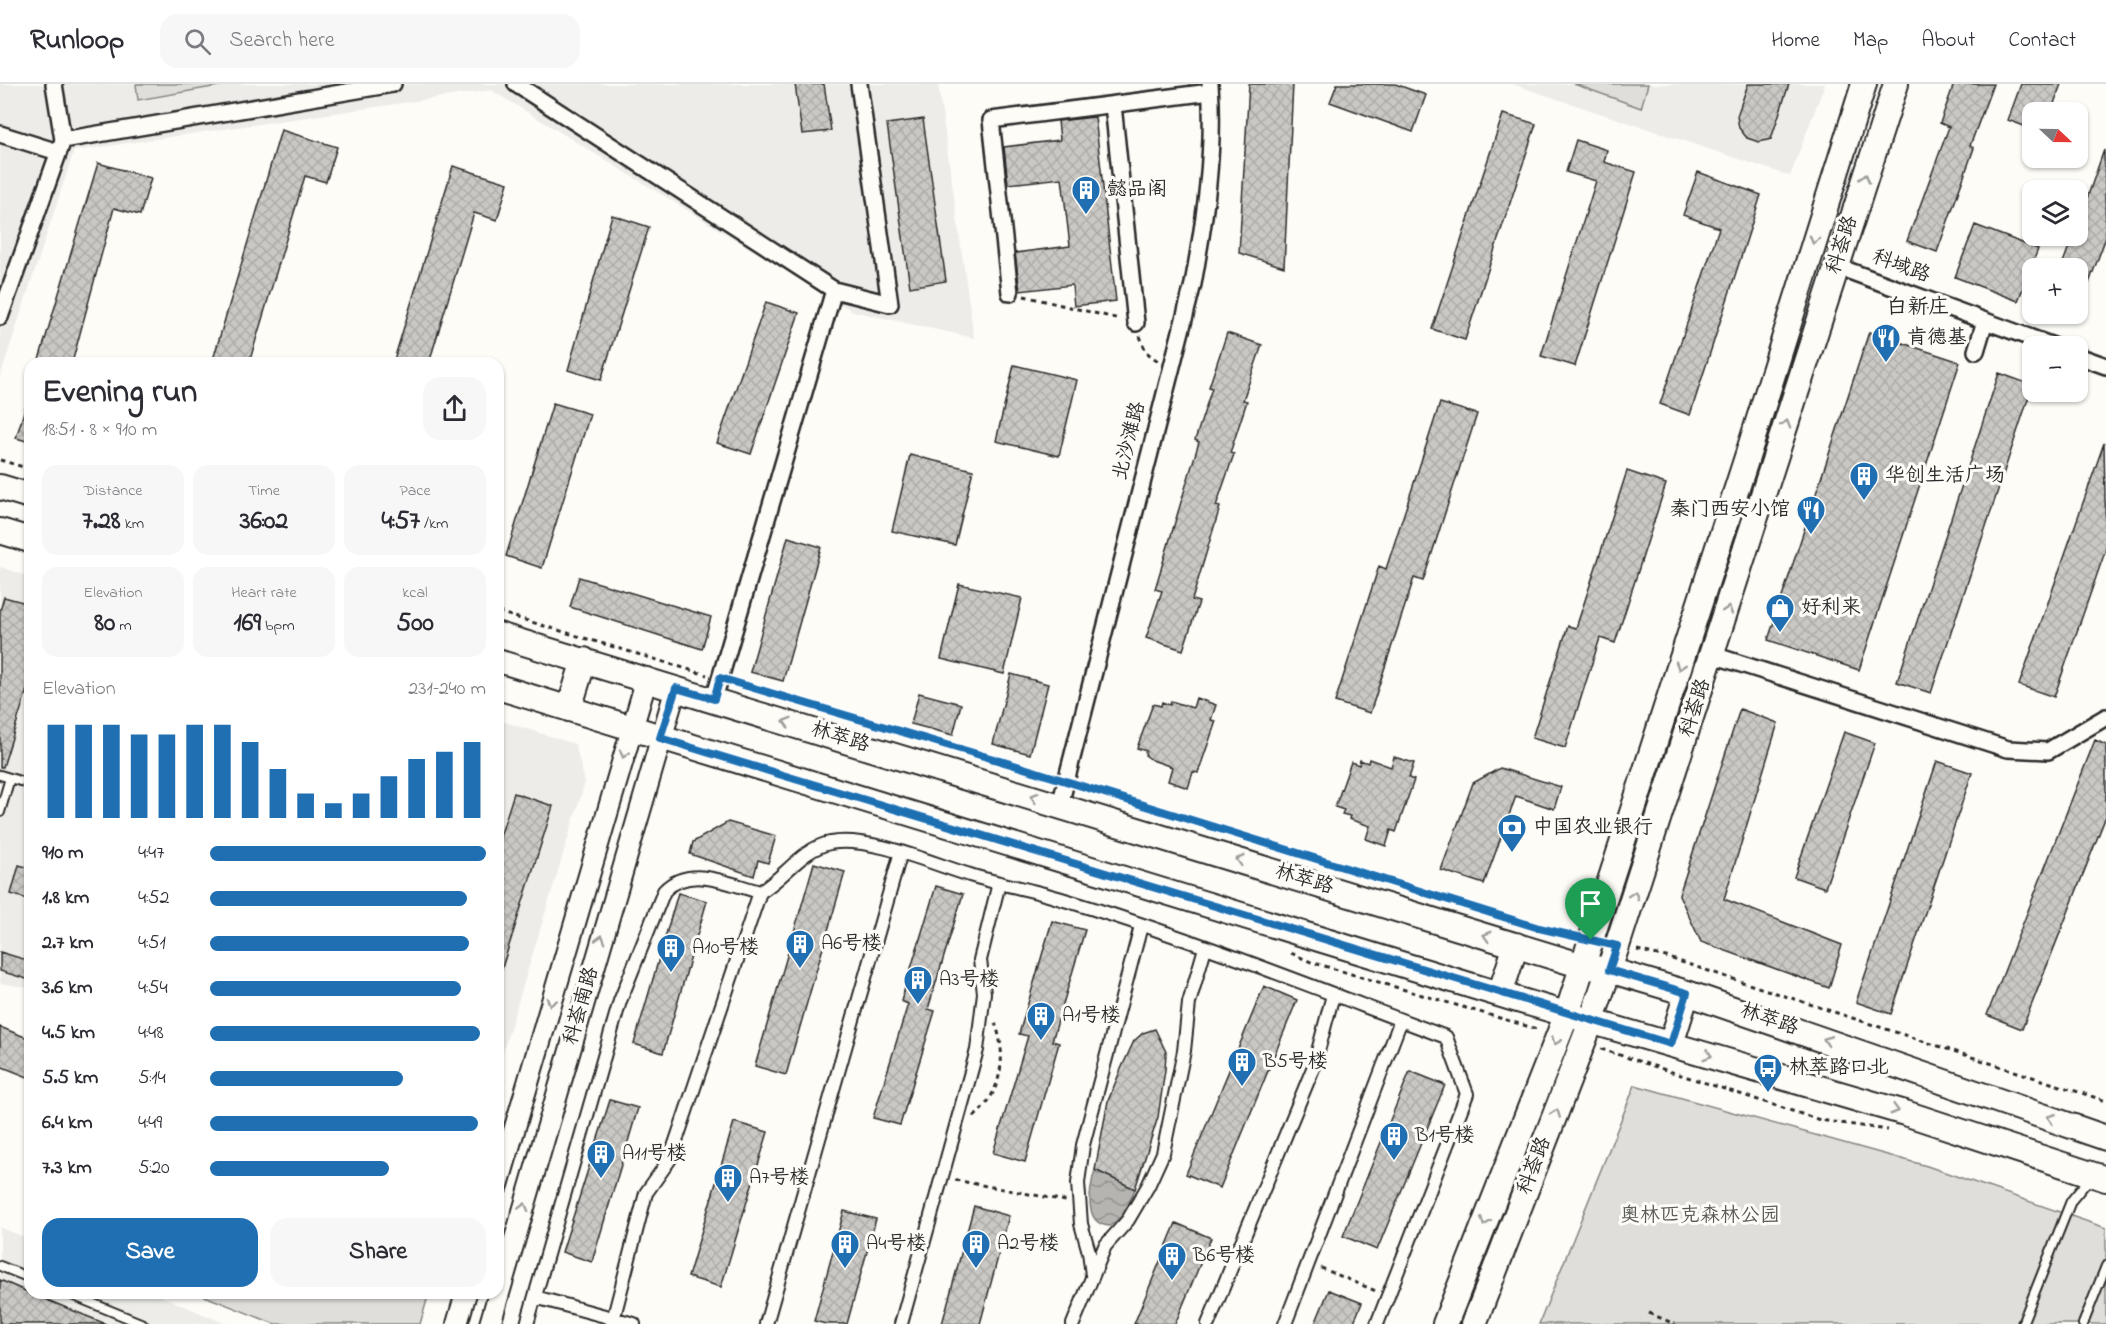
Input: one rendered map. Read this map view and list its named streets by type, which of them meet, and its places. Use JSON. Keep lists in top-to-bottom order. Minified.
{"streets":{"main road":["科荟路","林萃路"],"street":["科域路","北沙滩路","科荟南路"]},"crossings":[["科荟路","科域路"],["科荟路","林萃路"],["北沙滩路","林萃路"],["林萃路","科荟南路"]],"districts":["白新庄"],"parks":["奥林匹克森林公园"],"places":{"building":["懿品阁","华创生活广场","A6号楼","A10号楼","A3号楼","A1号楼","B5号楼","B1号楼","A11号楼","A7号楼","A4号楼","A2号楼","B6号楼"],"restaurant":["肯德基","秦门西安小馆"],"shop":["好利来"],"bank":["中国农业银行"],"bus stop":["林萃路口北"]},"north":"right","page":{"header":"Runloop","search":"Search here","nav":["Home","Map","About","Contact"],"map_buttons":["+","−"],"heading":["Evening run","18:51 · 8 × 910 m"],"stats":[["Distance","7.28 km"],["Time","36:02"],["Pace","4:57 /km"],["Elevation","80 m"],["Heart rate","169 bpm"],["kcal","500"]],"chart":["Elevation","231–240 m"],"list":[{"name":"910 m","note":"4:47"},{"name":"1.8 km","note":"4:52"},{"name":"2.7 km","note":"4:51"},{"name":"3.6 km","note":"4:54"},{"name":"4.5 km","note":"4:48"},{"name":"5.5 km","note":"5:14"},{"name":"6.4 km","note":"4:49"},{"name":"7.3 km","note":"5:20"}],"buttons":["Save","Share"]}}
